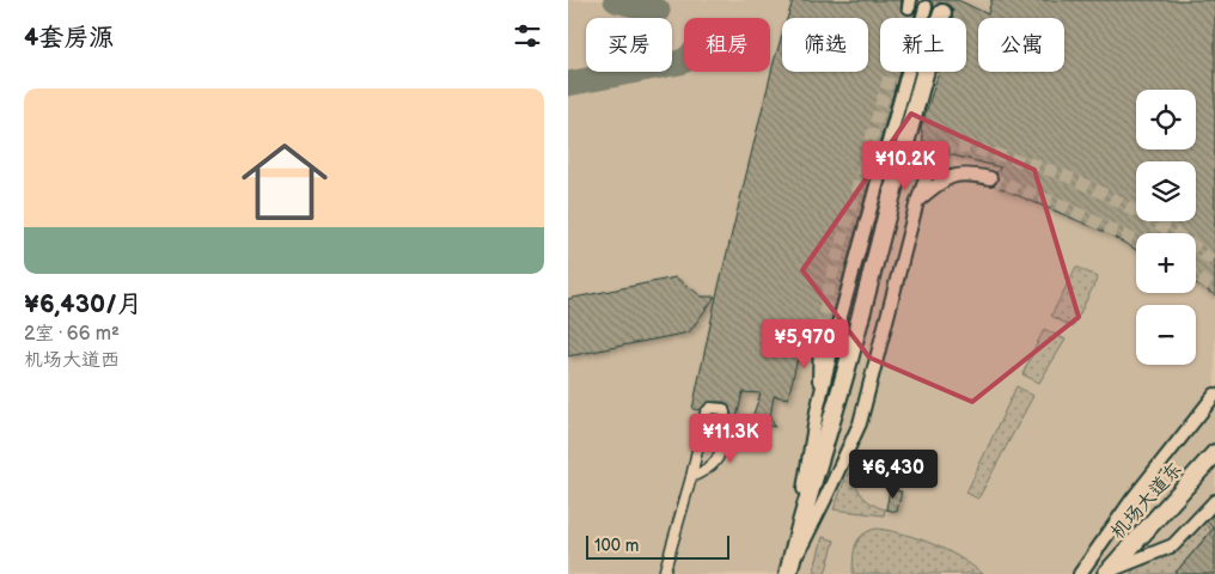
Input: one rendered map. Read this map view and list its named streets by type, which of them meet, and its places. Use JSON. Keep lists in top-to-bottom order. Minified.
{"streets":{"highway":["机场大道东"]},"scale_bar":"100 m","page":{"heading":"4套房源","chip":["买房","租房","筛选","新上","公寓"],"list":[{"name":"¥6,430/月","note":"2室 · 66 m² · 机场大道西"}],"map_buttons":["+","−"],"price":["¥10.2K","¥5,970","¥11.3K","¥6,430"],"scale":"100 m"}}
